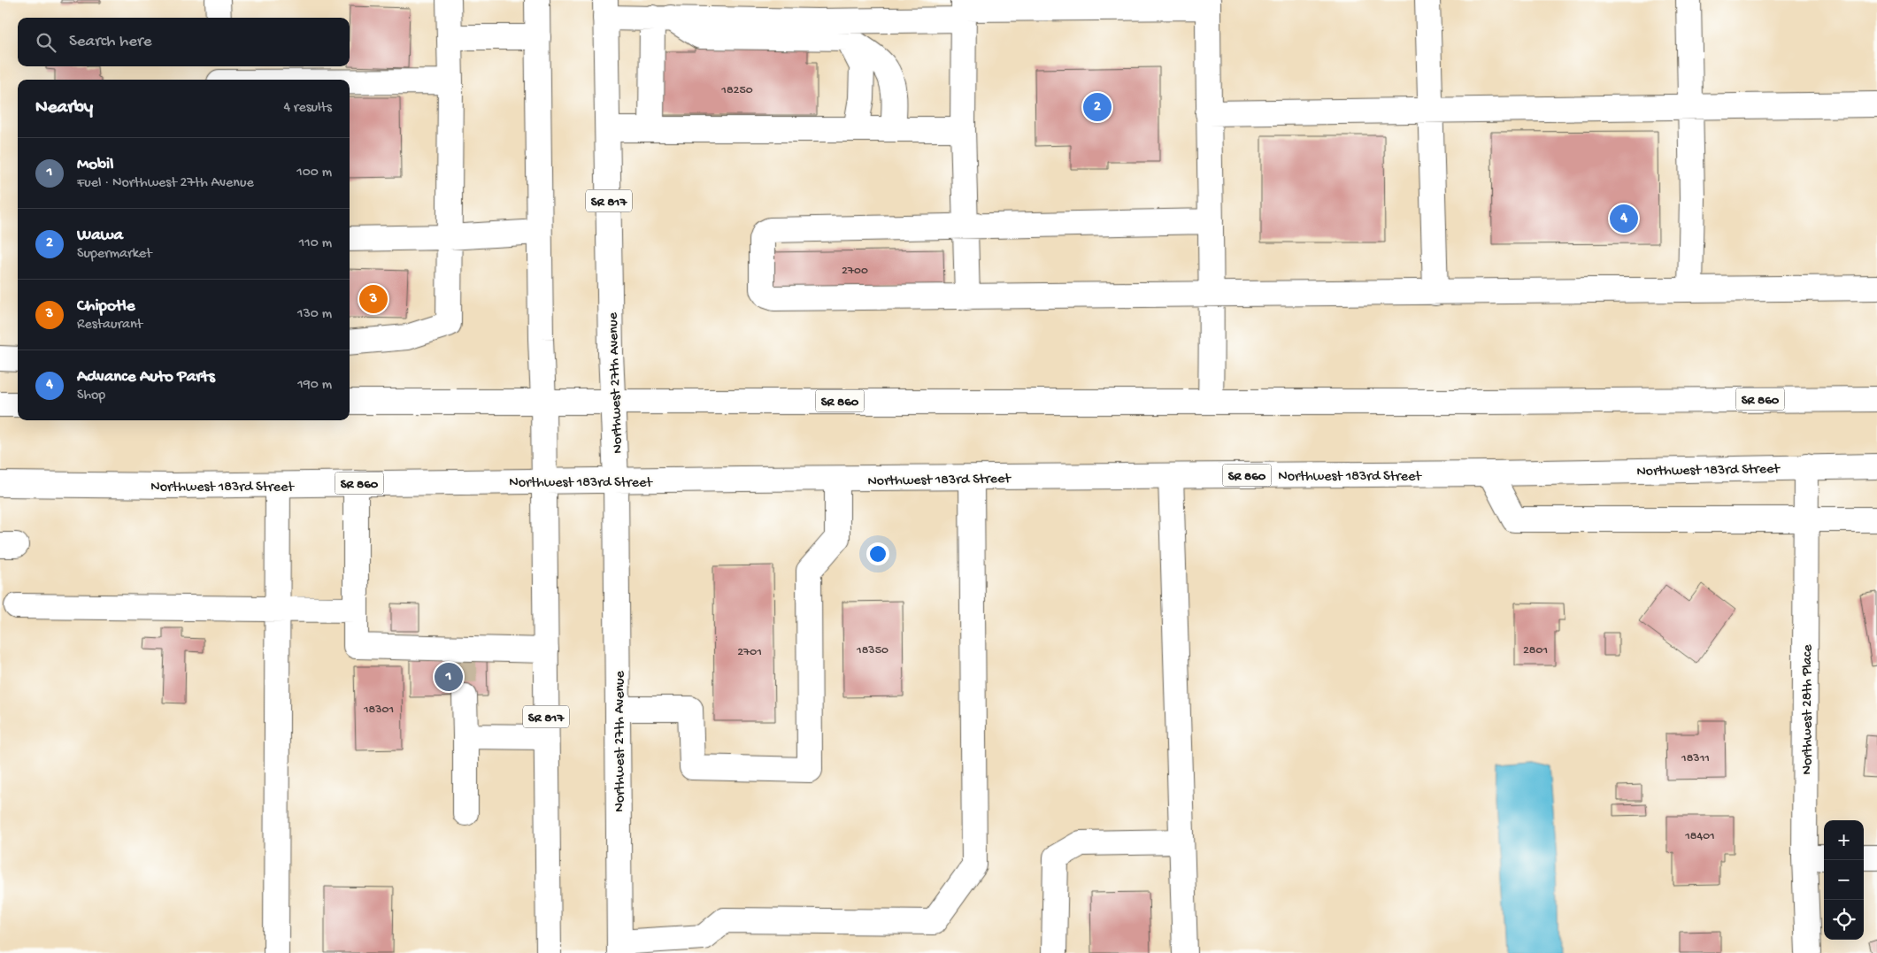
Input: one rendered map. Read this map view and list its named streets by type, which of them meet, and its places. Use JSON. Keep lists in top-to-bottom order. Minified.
{"streets":{"main road":["SR 817","Northwest 27th Avenue","SR 860","Northwest 183rd Street","Northwest 28th Place"]},"crossings":[["SR 817","SR 860"],["SR 817","Northwest 183rd Street"],["Northwest 27th Avenue","SR 860"],["Northwest 27th Avenue","Northwest 183rd Street"],["Northwest 183rd Street","Northwest 28th Place"]],"house_numbers":["18250","2700","18350","2801","2701","18301","18311","18401"],"page":{"search":"Search here","heading":["Nearby","4 results"],"pins":["2","4","3","1"],"list":[{"mark":"1","name":"Mobil","note":"Fuel · Northwest 27th Avenue","value":"100 m"},{"mark":"2","name":"Wawa","note":"Supermarket","value":"110 m"},{"mark":"3","name":"Chipotle","note":"Restaurant","value":"130 m"},{"mark":"4","name":"Advance Auto Parts","note":"Shop","value":"190 m"}],"map_buttons":["+","−"]}}
